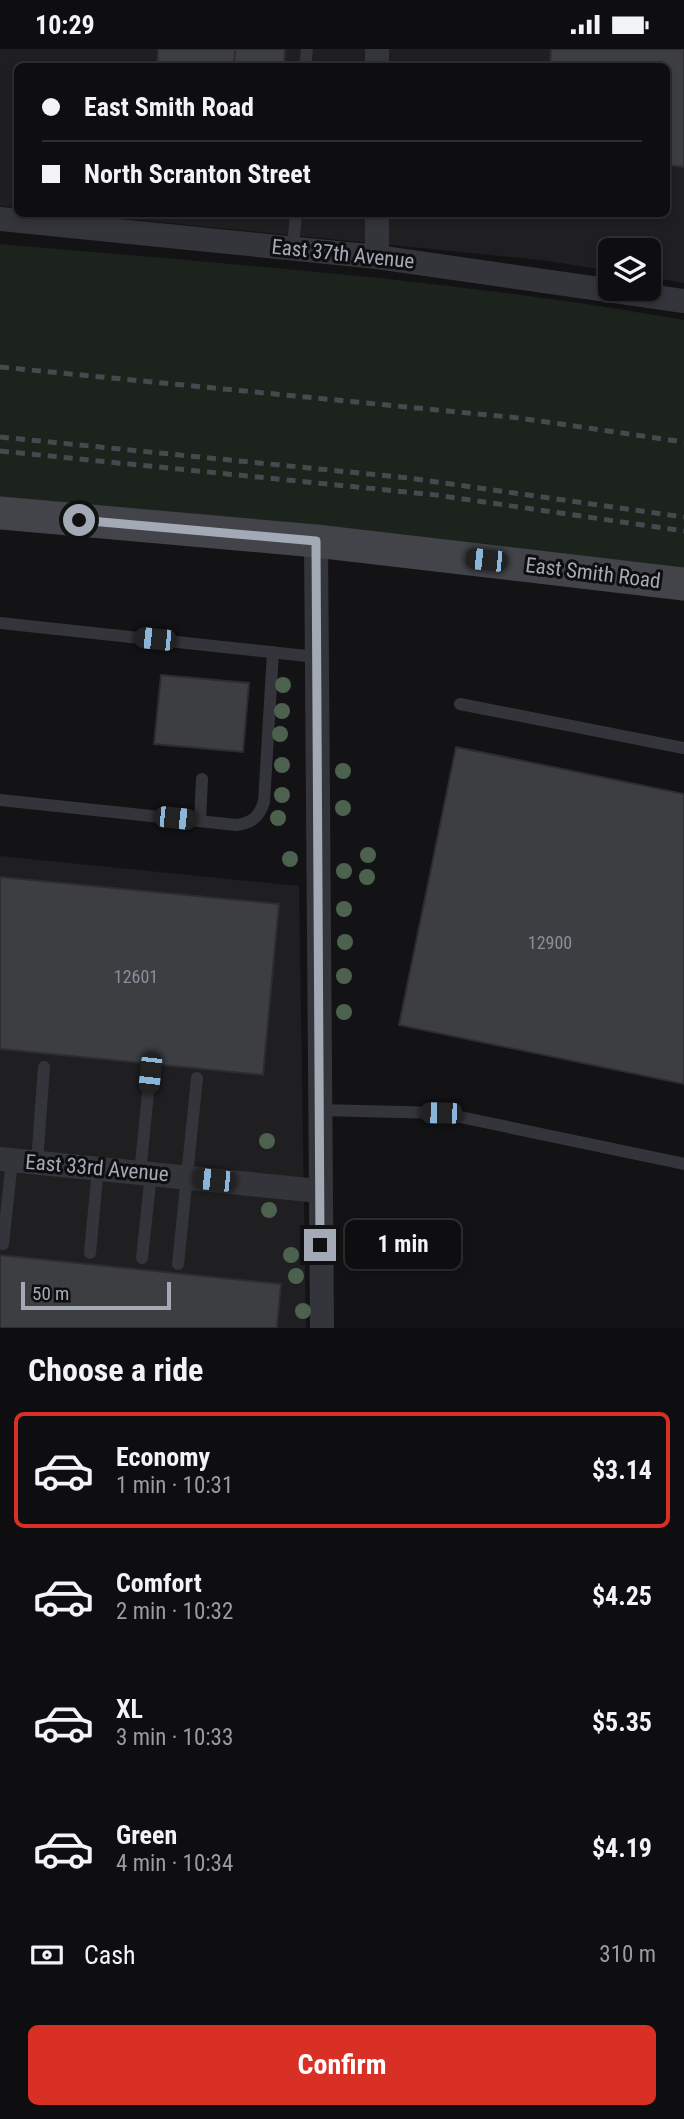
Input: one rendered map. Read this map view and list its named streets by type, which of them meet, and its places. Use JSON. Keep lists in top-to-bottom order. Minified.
{"streets":{"street":["East 37th Avenue","East Smith Road","East 33rd Avenue"]},"house_numbers":["12900","12601"],"scale_bar":"50 m","page":{"status":"10:29","banner":["East Smith Road","North Scranton Street"],"bubble":"1 min","scale":"50 m","heading":"Choose a ride","list":[{"name":"Economy","note":"1 min · 10:31","value":"$3.14"},{"name":"Comfort","note":"2 min · 10:32","value":"$4.25"},{"name":"XL","note":"3 min · 10:33","value":"$5.35"},{"name":"Green","note":"4 min · 10:34","value":"$4.19"}],"pay":["Cash","310 m"],"buttons":"Confirm"}}
